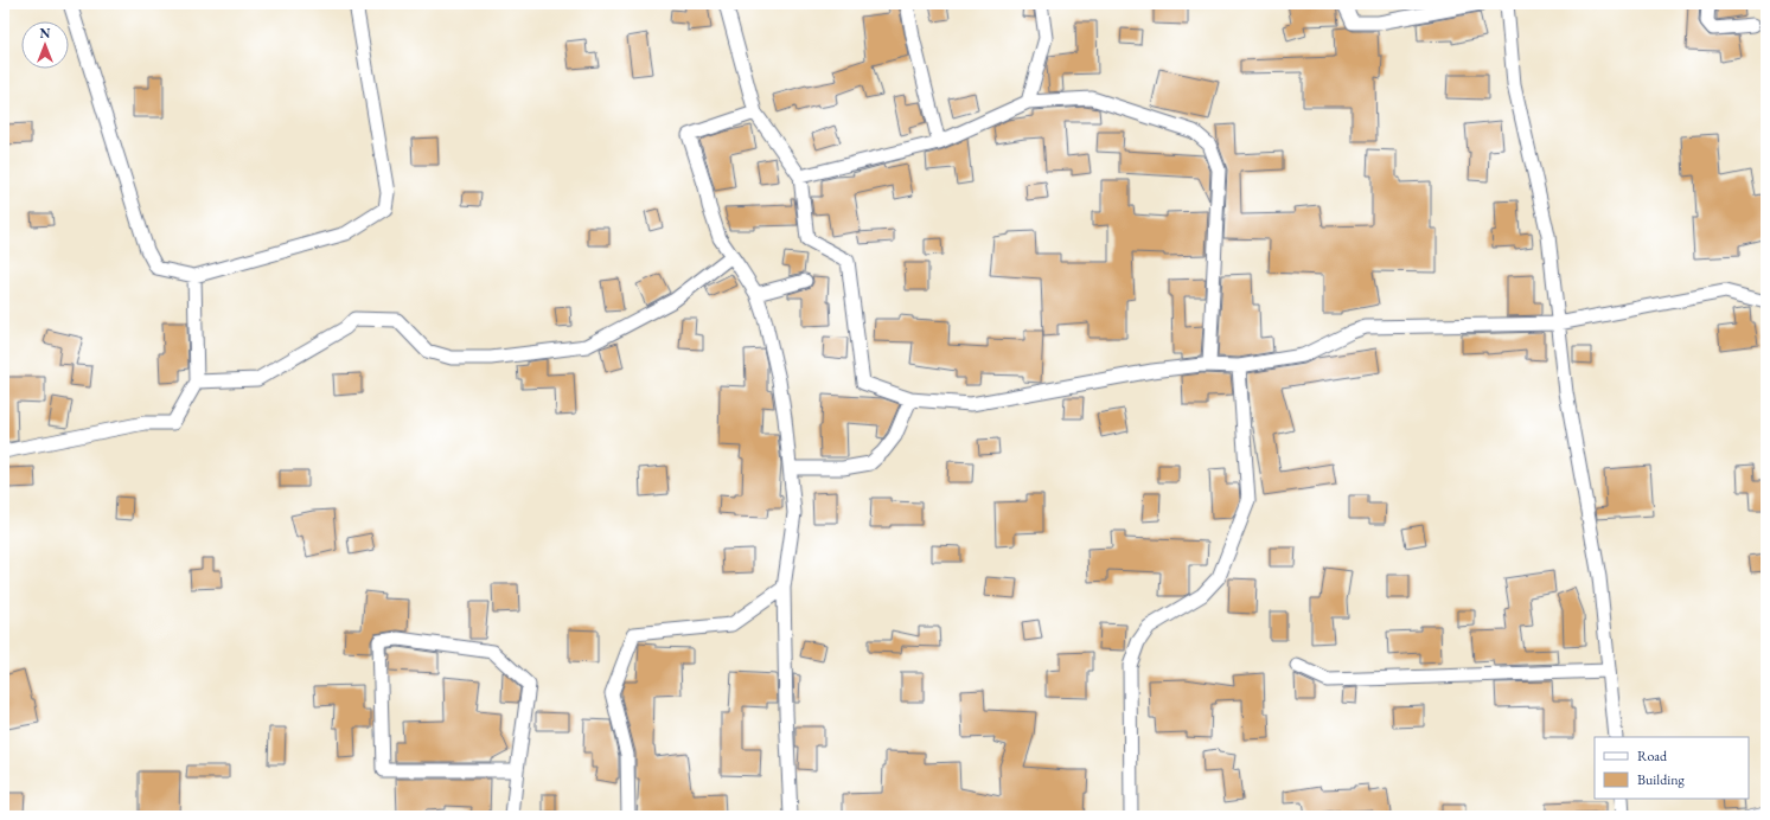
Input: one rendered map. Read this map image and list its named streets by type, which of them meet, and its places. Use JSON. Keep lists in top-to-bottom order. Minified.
{"legend":["Road","Building"],"north":"top"}
